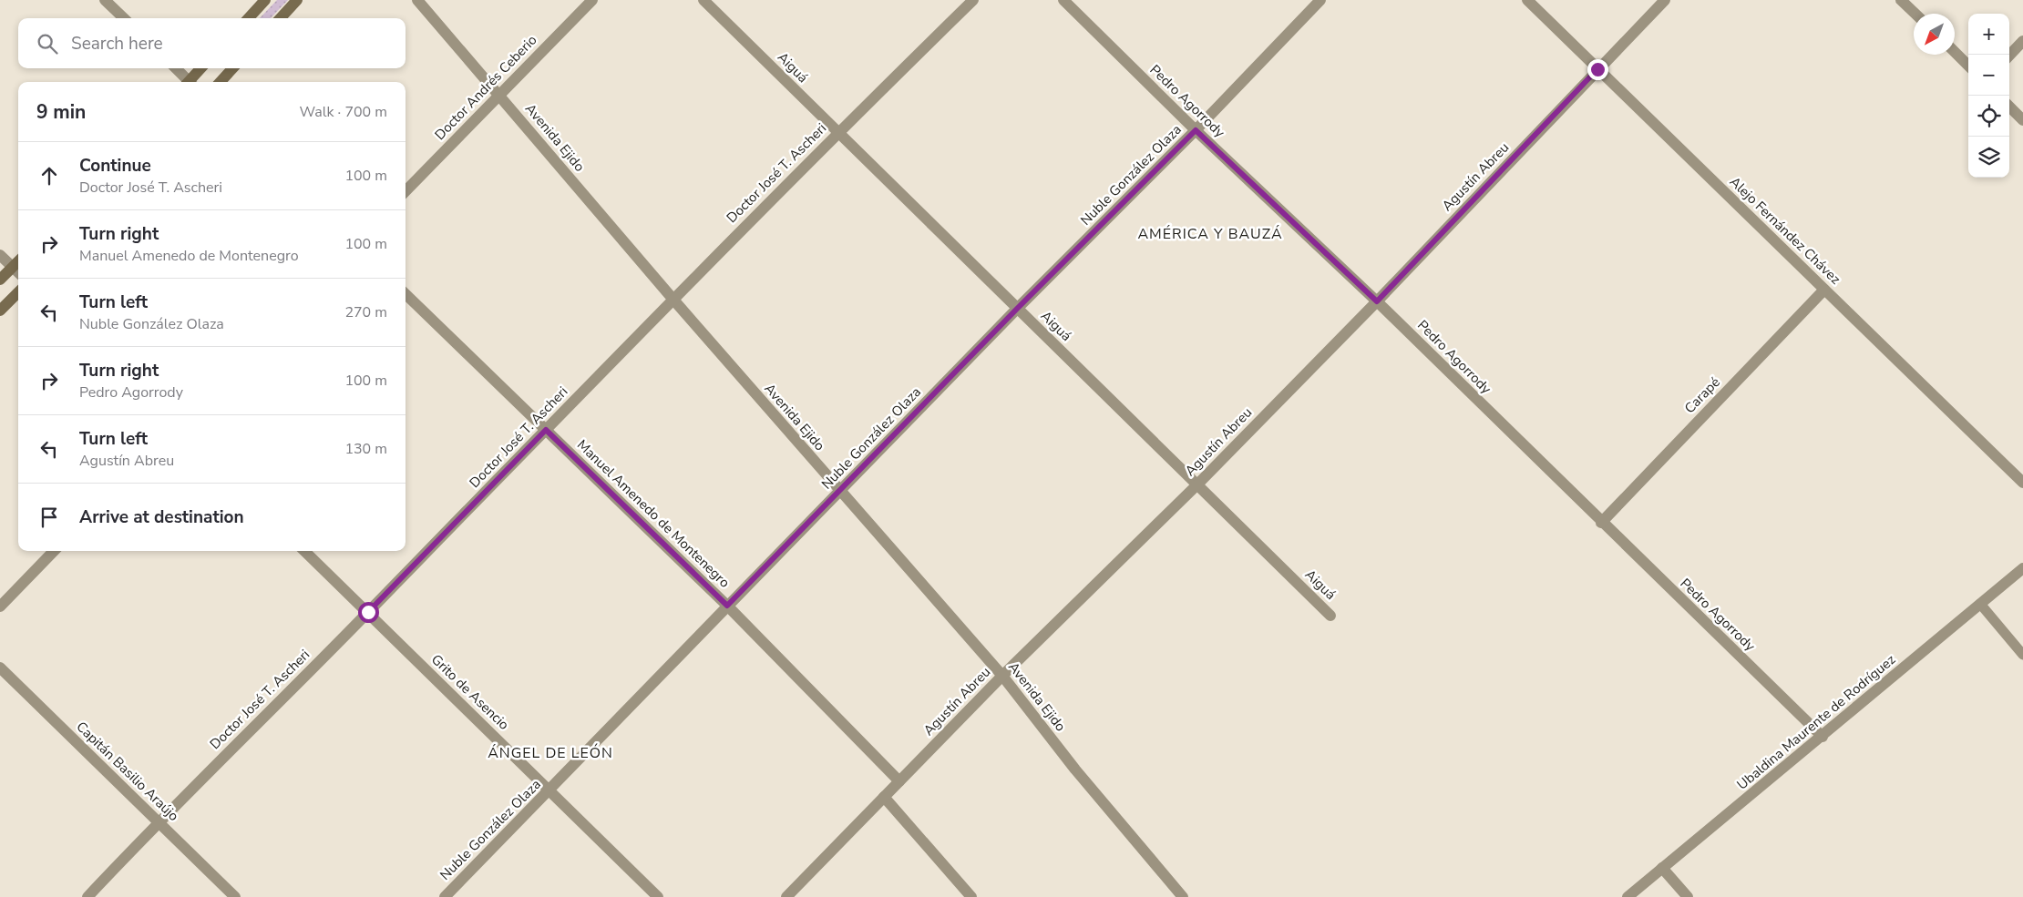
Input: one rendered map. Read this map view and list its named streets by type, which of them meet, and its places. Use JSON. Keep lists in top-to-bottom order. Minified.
{"streets":{"street":["Aiguá","Doctor Andrés Ceberio","Pedro Agorrody","Avenida Ejido","Doctor José T. Ascheri","Nuble González Olaza","Agustín Abreu","Alejo Fernández Chávez","Carapé","Manuel Amenedo de Montenegro","Grito de Asencio","Ubaldina Maurente de Rodríguez","Capitán Basilio Araújo"]},"crossings":[["Aiguá","Doctor José T. Ascheri"],["Aiguá","Nuble González Olaza"],["Aiguá","Agustín Abreu"],["Doctor Andrés Ceberio","Avenida Ejido"],["Pedro Agorrody","Nuble González Olaza"],["Pedro Agorrody","Agustín Abreu"],["Pedro Agorrody","Carapé"],["Pedro Agorrody","Ubaldina Maurente de Rodríguez"],["Avenida Ejido","Doctor José T. Ascheri"],["Avenida Ejido","Nuble González Olaza"],["Avenida Ejido","Agustín Abreu"],["Doctor José T. Ascheri","Manuel Amenedo de Montenegro"],["Doctor José T. Ascheri","Grito de Asencio"],["Doctor José T. Ascheri","Capitán Basilio Araújo"],["Nuble González Olaza","Manuel Amenedo de Montenegro"],["Nuble González Olaza","Grito de Asencio"],["Agustín Abreu","Alejo Fernández Chávez"],["Agustín Abreu","Manuel Amenedo de Montenegro"],["Alejo Fernández Chávez","Carapé"]],"districts":["AMÉRICA Y BAUZÁ","ÁNGEL DE LEÓN"],"north":"bottom left","page":{"map_buttons":["+","−"],"search":"Search here","heading":["9 min","Walk · 700 m"],"list":[["Continue","Doctor José T. Ascheri","100 m"],["Turn right","Manuel Amenedo de Montenegro","100 m"],["Turn left","Nuble González Olaza","270 m"],["Turn right","Pedro Agorrody","100 m"],["Turn left","Agustín Abreu","130 m"],"Arrive at destination"]}}
